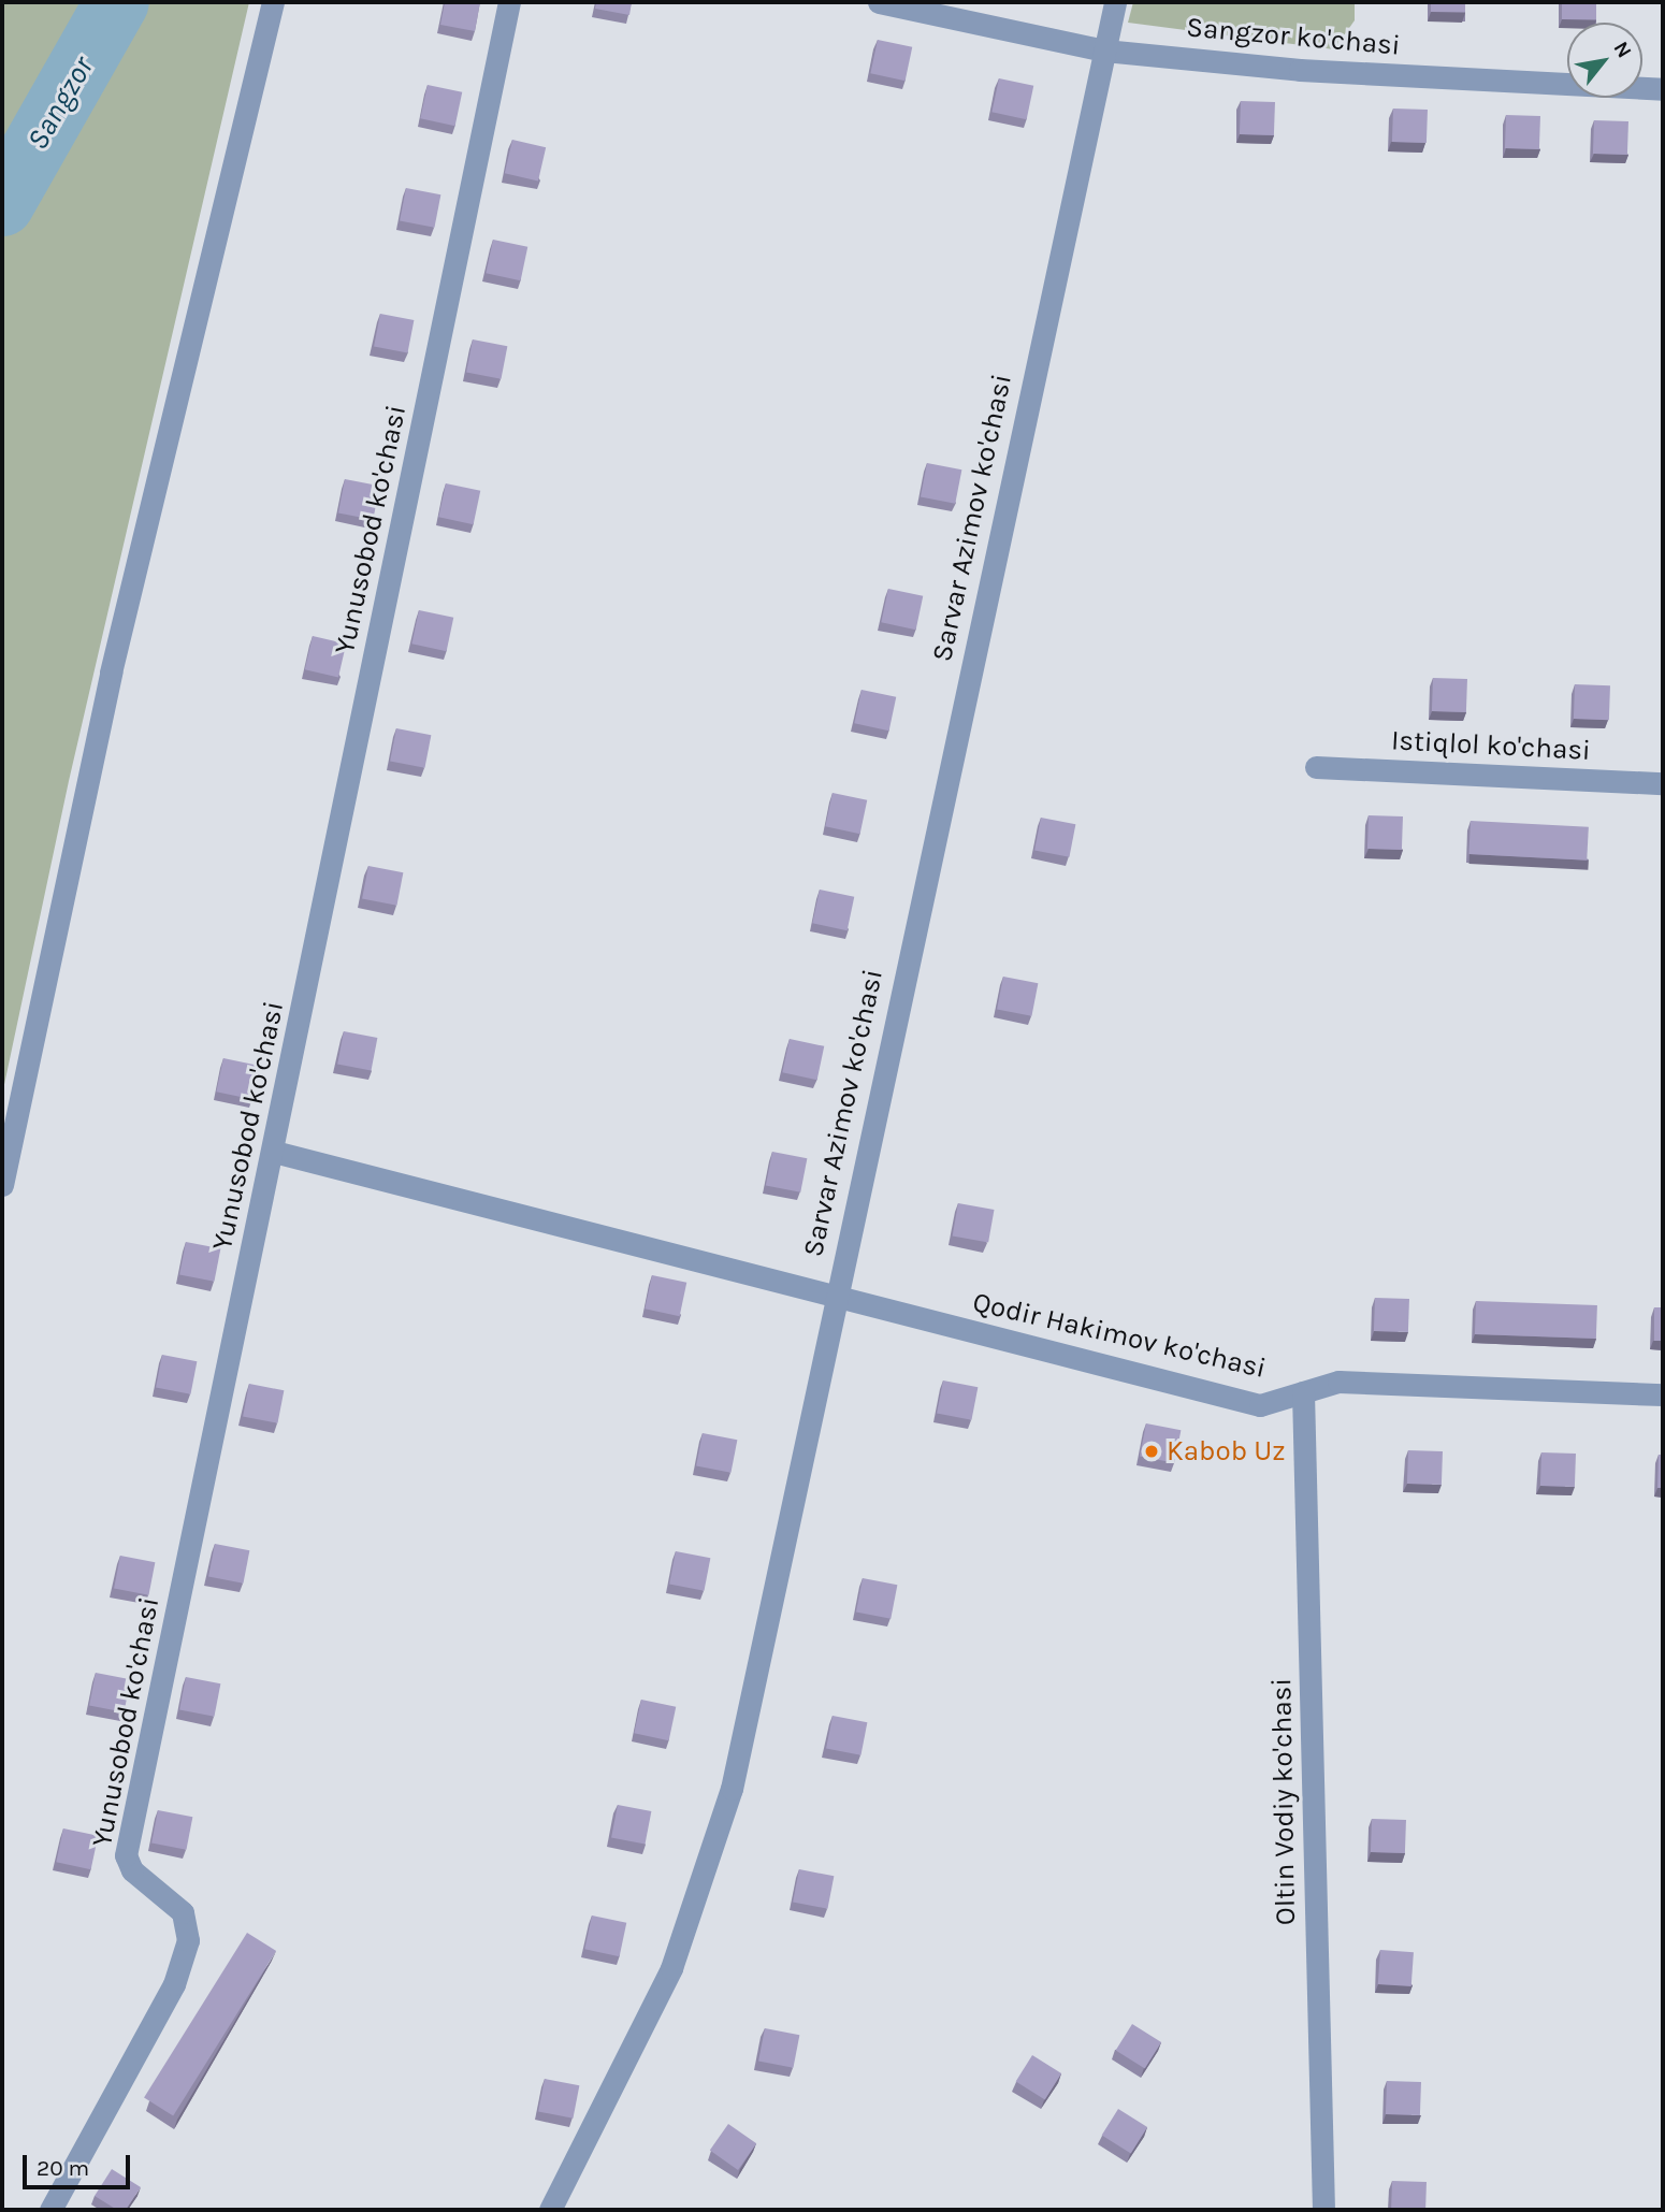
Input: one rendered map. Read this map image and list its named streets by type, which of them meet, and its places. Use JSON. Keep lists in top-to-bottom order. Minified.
{"streets":{"street":["Sangzor ko'chasi","Sarvar Azimov ko'chasi","Yunusobod ko'chasi","Istiqlol ko'chasi","Qodir Hakimov ko'chasi","Oltin Vodiy ko'chasi"]},"crossings":[["Sangzor ko'chasi","Sarvar Azimov ko'chasi"],["Sarvar Azimov ko'chasi","Qodir Hakimov ko'chasi"],["Yunusobod ko'chasi","Qodir Hakimov ko'chasi"],["Qodir Hakimov ko'chasi","Oltin Vodiy ko'chasi"]],"water":["Sangzor"],"places":["Kabob Uz"],"scale_bar":"20 m","north":"top right"}
